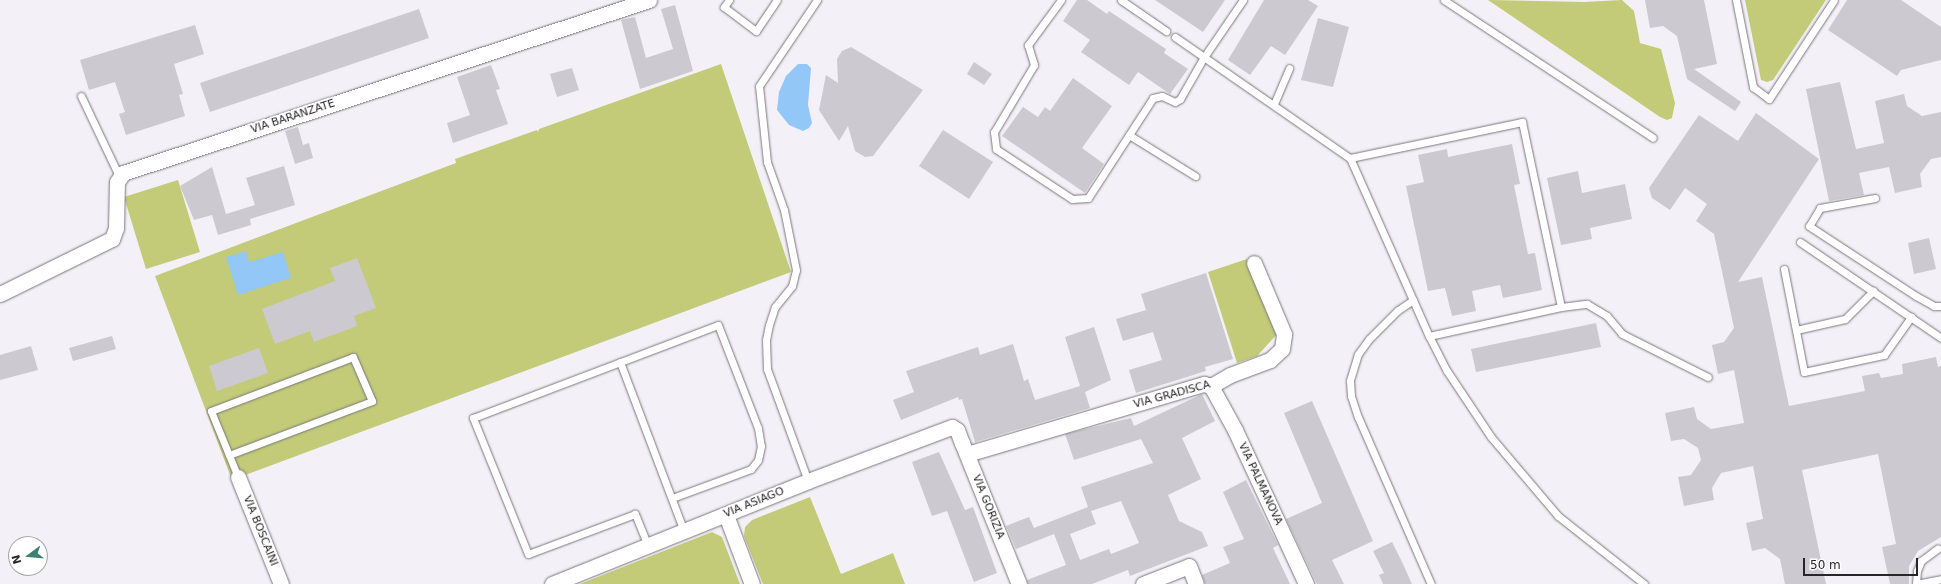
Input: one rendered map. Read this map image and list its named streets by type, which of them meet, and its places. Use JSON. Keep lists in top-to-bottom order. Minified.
{"streets":{"street":["VIA BARANZATE","VIA GRADISCA","VIA PALMANOVA","VIA ASIAGO","VIA GORIZIA","VIA BOSCAINI"]},"crossings":[["VIA GRADISCA","VIA PALMANOVA"],["VIA GRADISCA","VIA GORIZIA"],["VIA ASIAGO","VIA GORIZIA"]],"scale_bar":"50 m","north":"left"}
